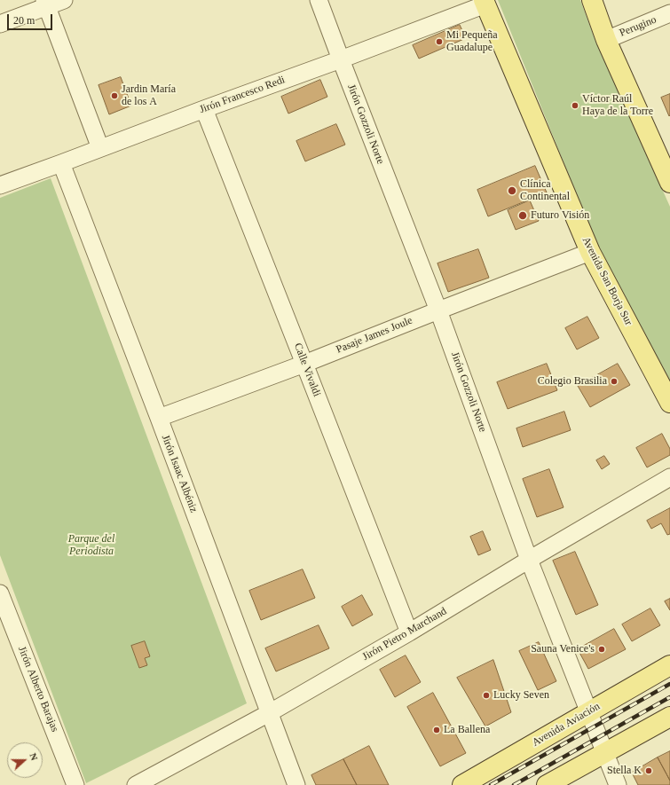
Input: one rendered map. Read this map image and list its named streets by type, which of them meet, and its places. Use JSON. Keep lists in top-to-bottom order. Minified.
{"streets":{"main road":["Avenida San Borja Sur","Avenida Aviación"],"street":["Perugino","Jirón Francesco Redi","Jirón Gozzoli Norte","Pasaje James Joule","Calle Vivaldi","Jirón Isaac Albéniz","Jirón Pietro Marchand","Jirón Alberto Barajas"]},"crossings":[["Jirón Francesco Redi","Jirón Gozzoli Norte"],["Jirón Francesco Redi","Avenida San Borja Sur"],["Jirón Francesco Redi","Calle Vivaldi"],["Jirón Francesco Redi","Jirón Isaac Albéniz"],["Jirón Gozzoli Norte","Pasaje James Joule"],["Jirón Gozzoli Norte","Jirón Pietro Marchand"],["Jirón Gozzoli Norte","Avenida Aviación"],["Avenida San Borja Sur","Pasaje James Joule"],["Pasaje James Joule","Calle Vivaldi"],["Pasaje James Joule","Jirón Isaac Albéniz"],["Calle Vivaldi","Jirón Pietro Marchand"],["Jirón Isaac Albéniz","Jirón Pietro Marchand"]],"parks":["Parque del Periodista"],"places":["Mi Pequeña Guadalupe","Jardin María de los A","Víctor Raúl Haya de la Torre","Clínica Continental","Futuro Visión","Colegio Brasilia","Sauna Venice's","Lucky Seven","La Ballena","Stella K"],"scale_bar":"20 m","north":"right"}
